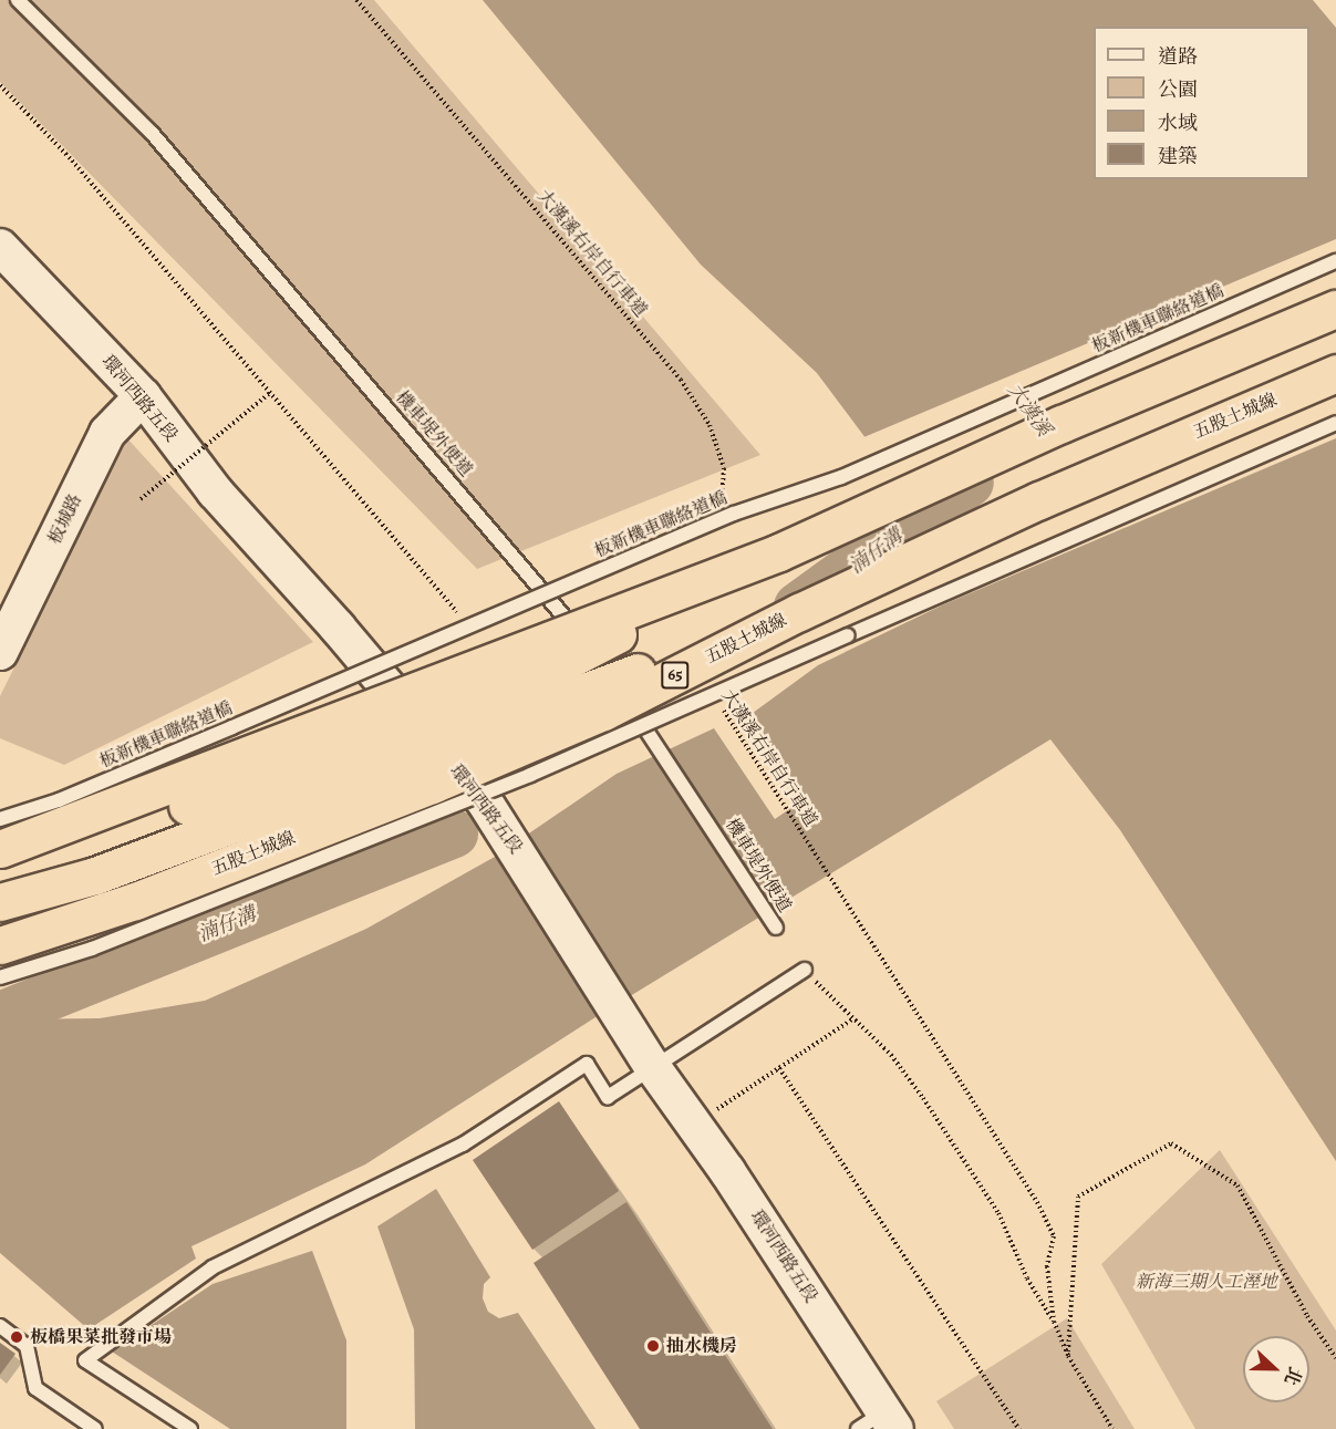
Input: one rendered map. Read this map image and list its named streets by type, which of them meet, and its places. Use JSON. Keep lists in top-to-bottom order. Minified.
{"streets":{"highway":["五股土城線","65"],"street":["環河西路五段","板城路"],"lane":["板新機車聯絡道橋","機車堤外便道"],"path":["大漢溪右岸自行車道"]},"crossings":[["環河西路五段","板城路"]],"water":["大漢溪","湳仔溝"],"parks":["新海三期人工溼地"],"places":["板橋果菜批發市場","抽水機房"],"legend":["道路","公園","水域","建築"],"north":"right"}
